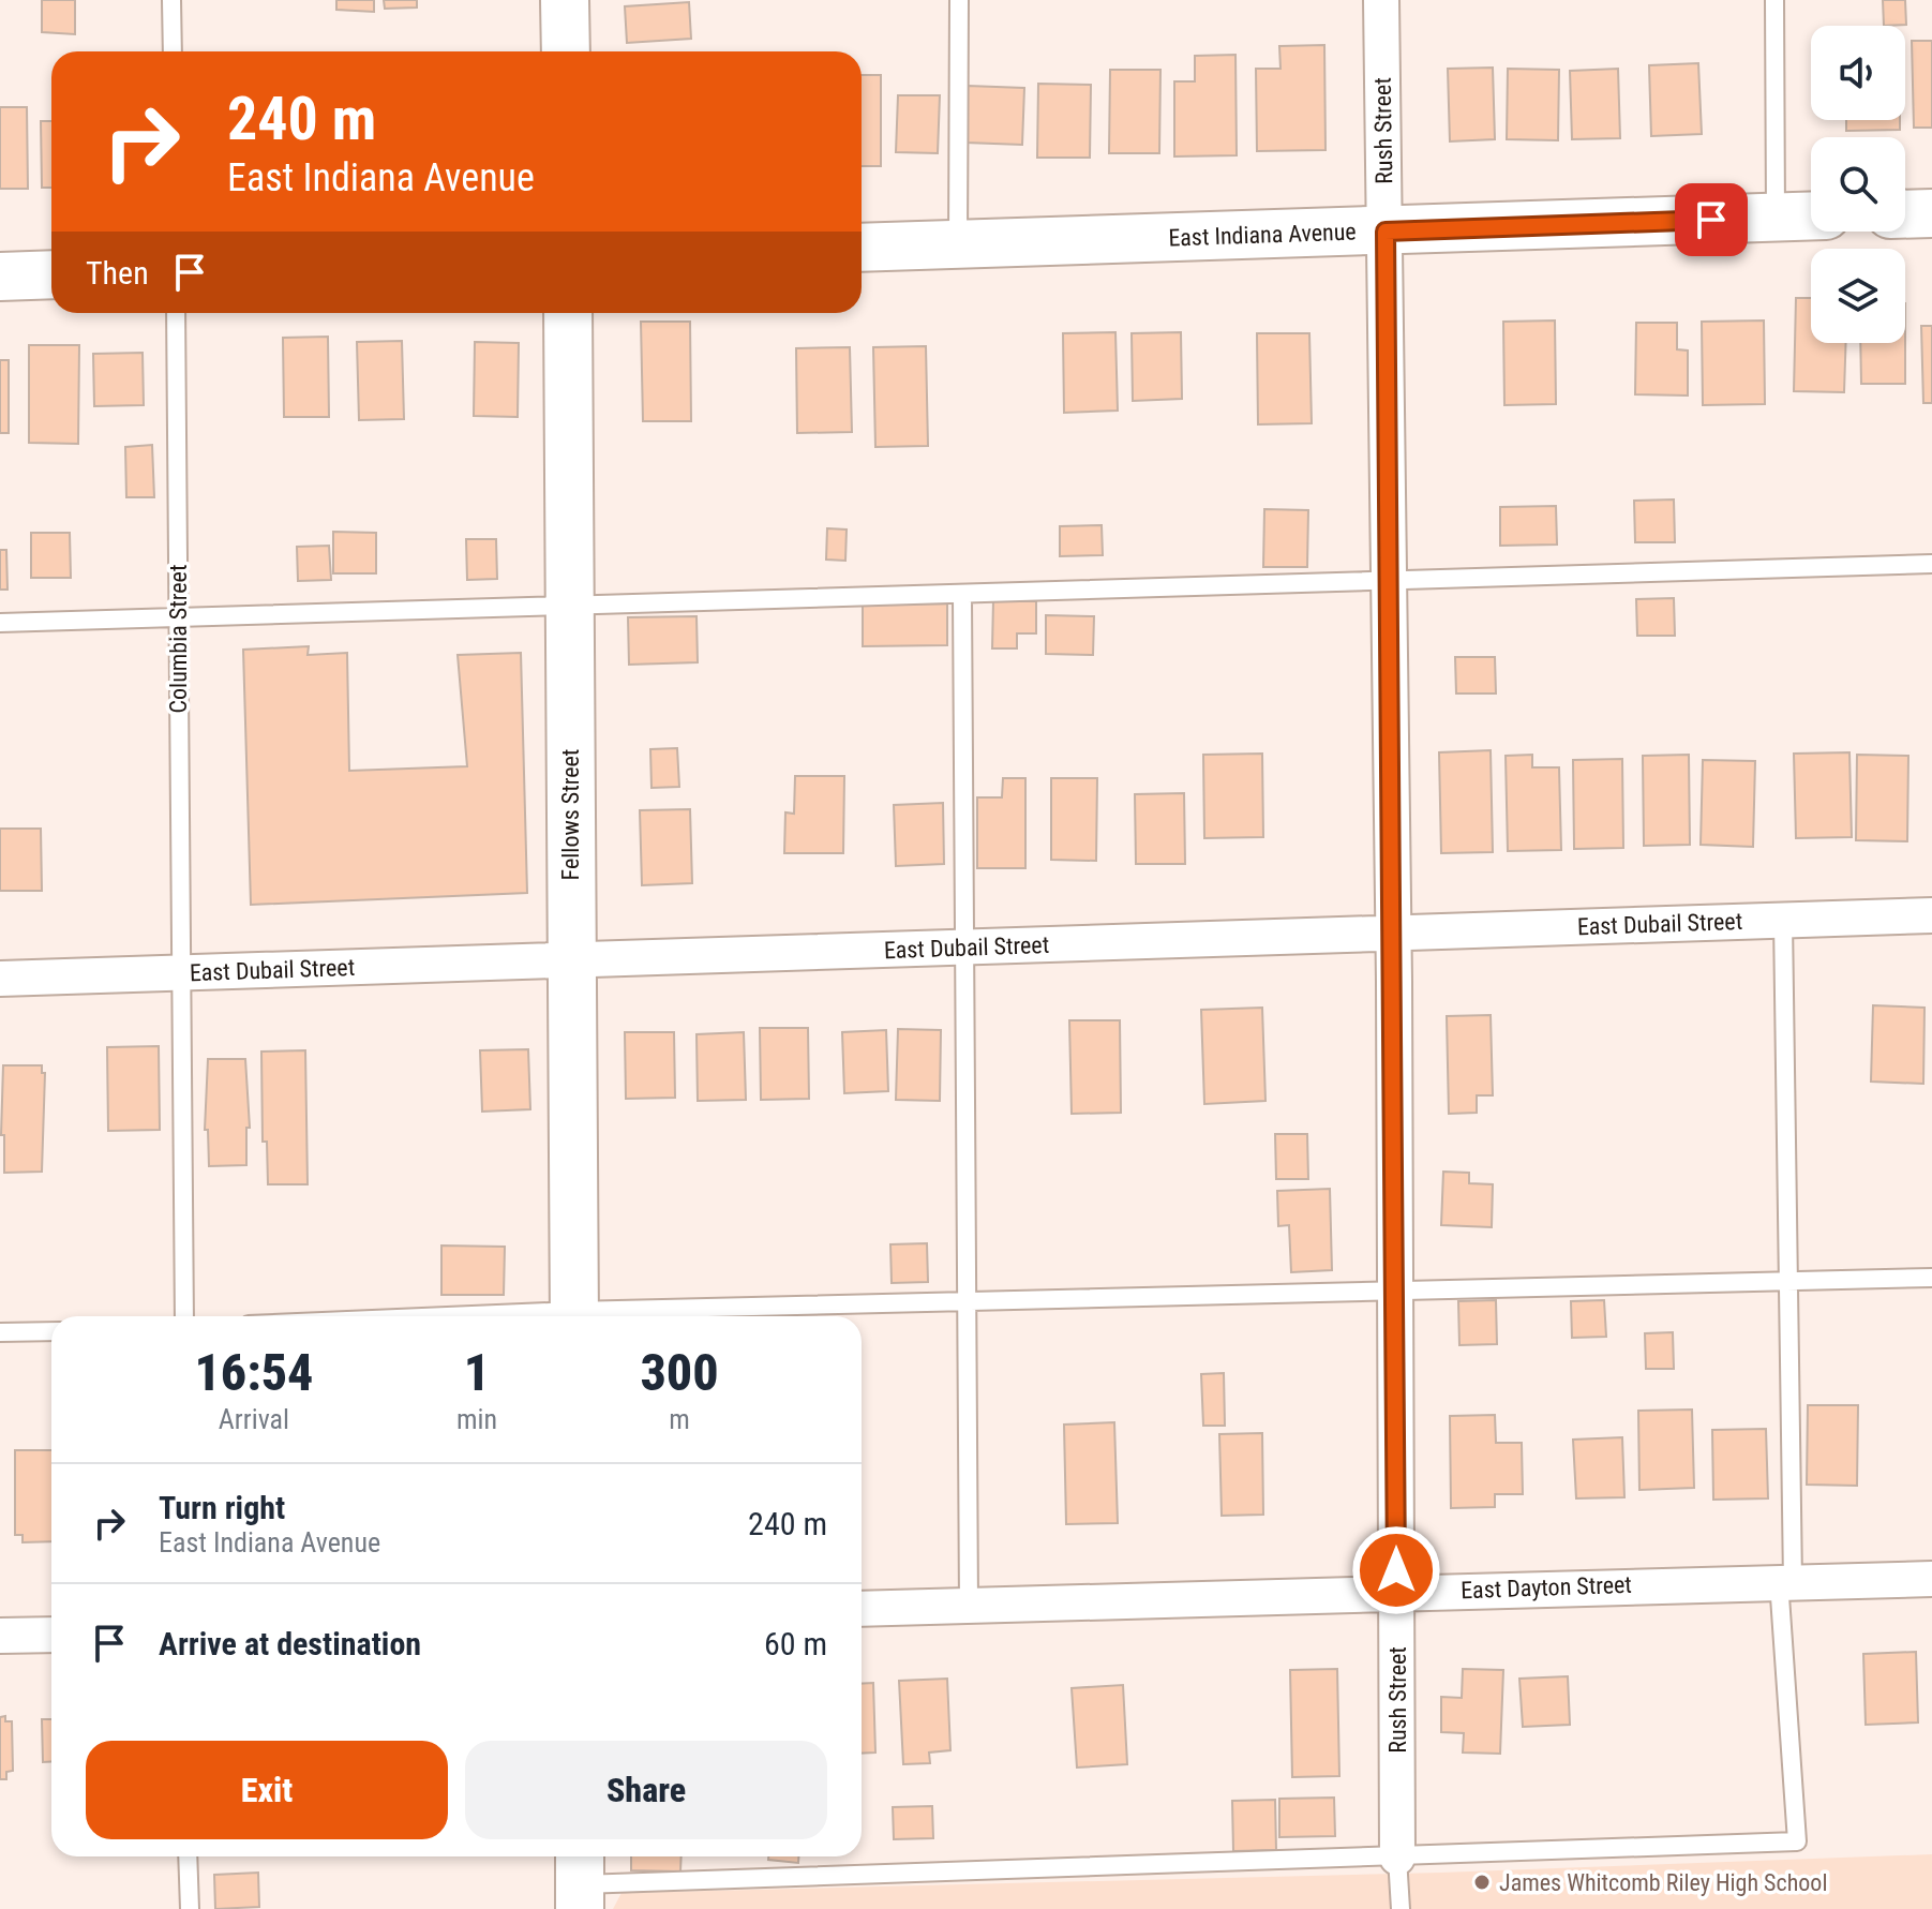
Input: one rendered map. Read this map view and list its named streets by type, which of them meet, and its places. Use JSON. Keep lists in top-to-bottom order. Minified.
{"streets":{"street":["Rush Street","East Indiana Avenue","Fellows Street","East Dubail Street","East Dayton Street"],"lane":["Columbia Street"]},"crossings":[["Rush Street","East Indiana Avenue"],["Rush Street","East Dubail Street"],["Rush Street","East Dayton Street"],["Columbia Street","East Dubail Street"],["Fellows Street","East Dubail Street"]],"places":["James Whitcomb Riley High School"],"page":{"turn":["240 m","East Indiana Avenue"],"then":"Then","eta":["16:54","Arrival","1","min","300","m"],"list":[{"name":"Turn right","note":"East Indiana Avenue","value":"240 m"},{"name":"Arrive at destination","value":"60 m"}],"buttons":["Exit","Share"]}}
